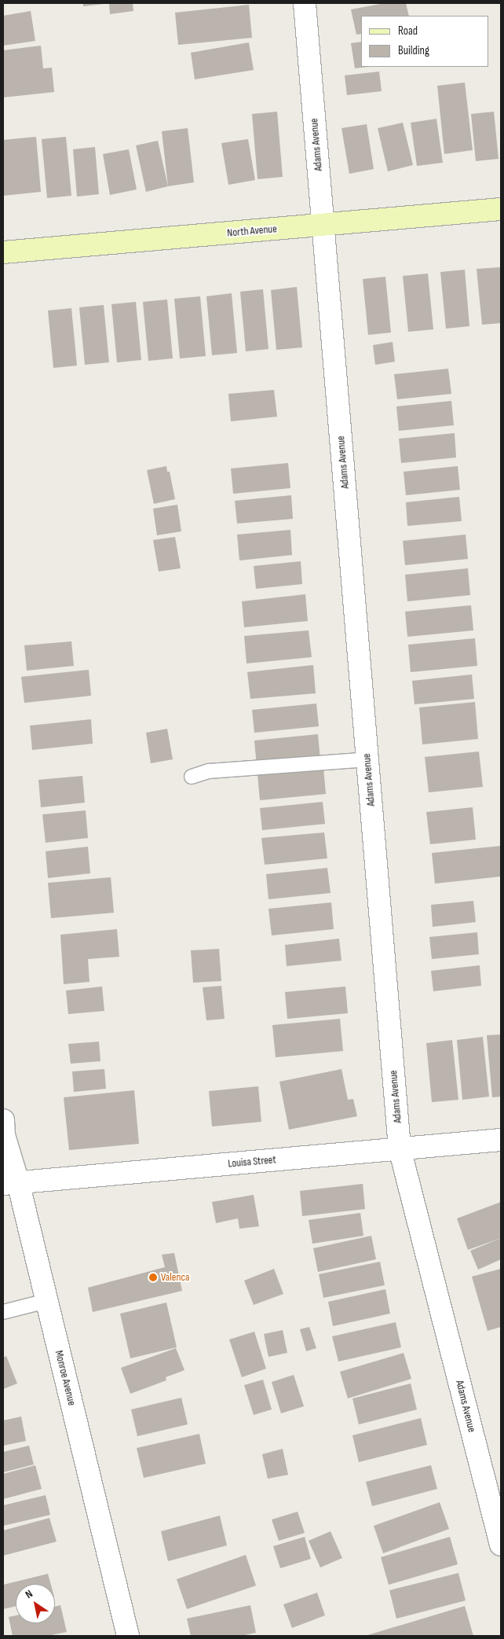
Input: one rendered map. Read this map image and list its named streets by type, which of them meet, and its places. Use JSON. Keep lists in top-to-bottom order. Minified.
{"streets":{"main road":["North Avenue"],"street":["Adams Avenue","Louisa Street","Monroe Avenue"]},"crossings":[["Adams Avenue","North Avenue"],["Adams Avenue","Louisa Street"],["Louisa Street","Monroe Avenue"]],"places":["Valenca"],"legend":["Road","Building"],"north":"top left"}
